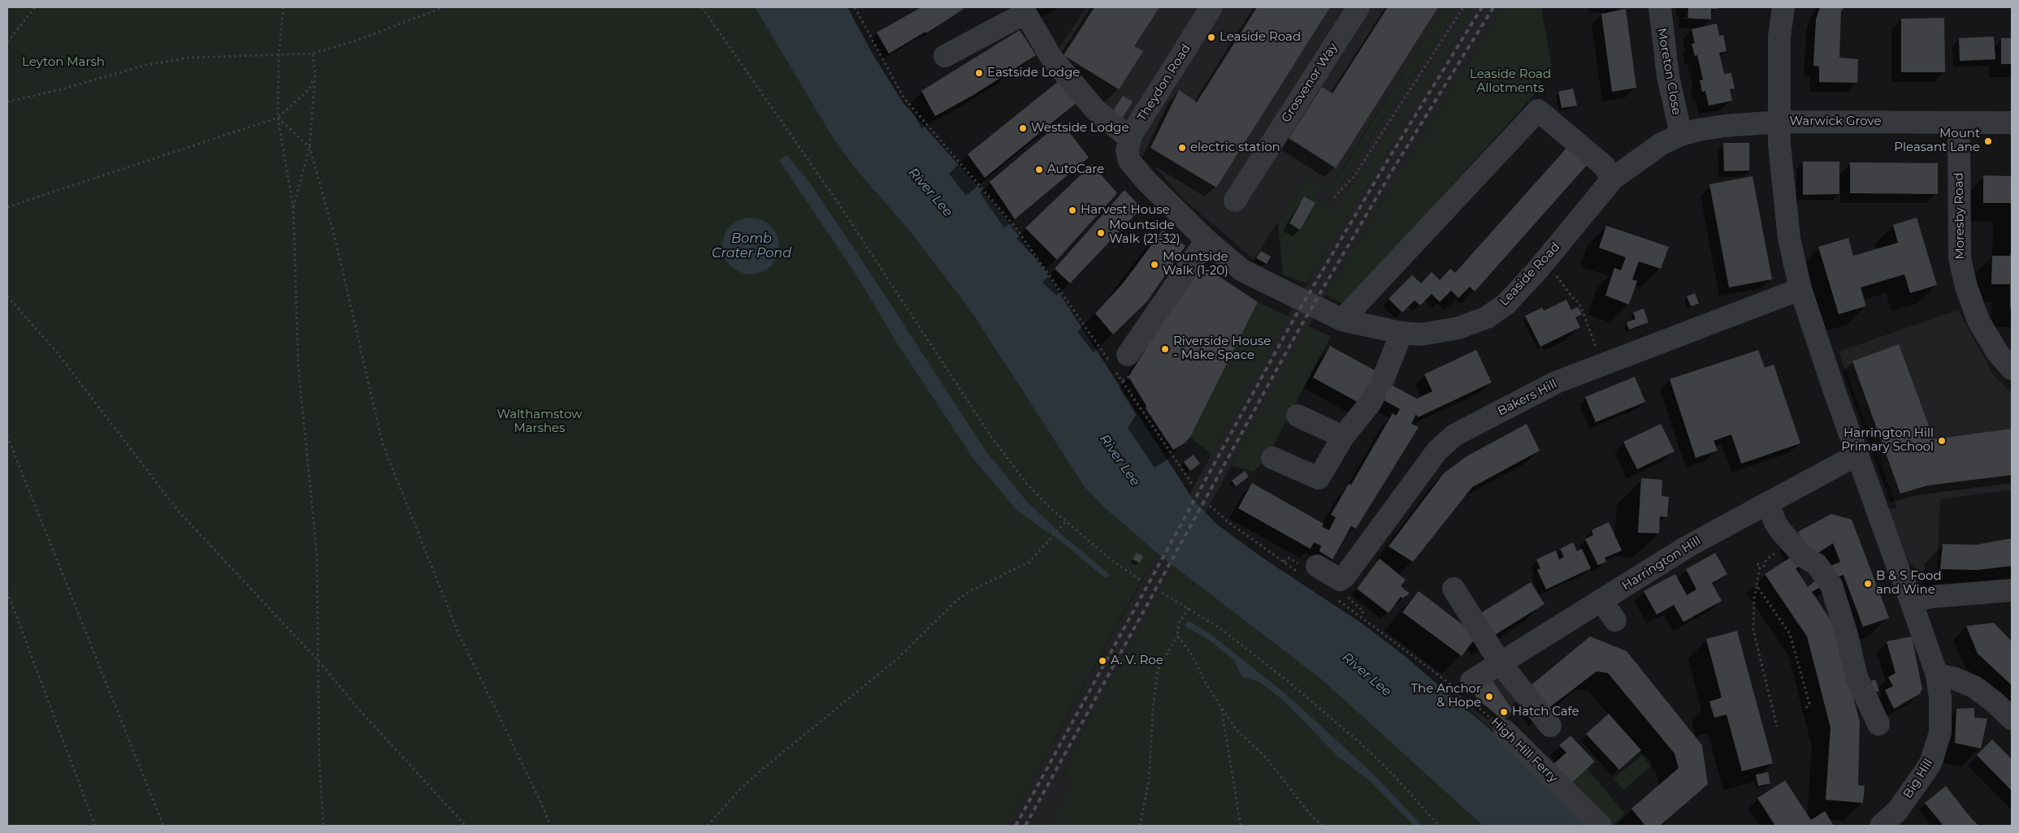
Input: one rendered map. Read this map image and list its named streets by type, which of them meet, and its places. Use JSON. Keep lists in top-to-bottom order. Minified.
{"streets":{"street":["Moreton Close","Theydon Road","Grosvenor Way","Warwick Grove","Moresby Road","Leaside Road","Bakers Hill","Harrington Hill","High Hill Ferry","Big Hill"]},"crossings":[["Moreton Close","Leaside Road"],["Theydon Road","Leaside Road"],["Warwick Grove","Moresby Road"],["Warwick Grove","Leaside Road"],["Harrington Hill","High Hill Ferry"]],"water":["River Lee","Bomb Crater Pond"],"parks":["Leyton Marsh","Leaside Road Allotments","Walthamstow Marshes"],"places":["Leaside Road","Eastside Lodge","Westside Lodge","Mount Pleasant Lane","electric station","AutoCare","Harvest House","Mountside Walk (21-32)","Mountside Walk (1-20)","Riverside House - Make Space","Harrington Hill Primary School","B & S Food and Wine","A. V. Roe","The Anchor & Hope","Hatch Cafe"]}
